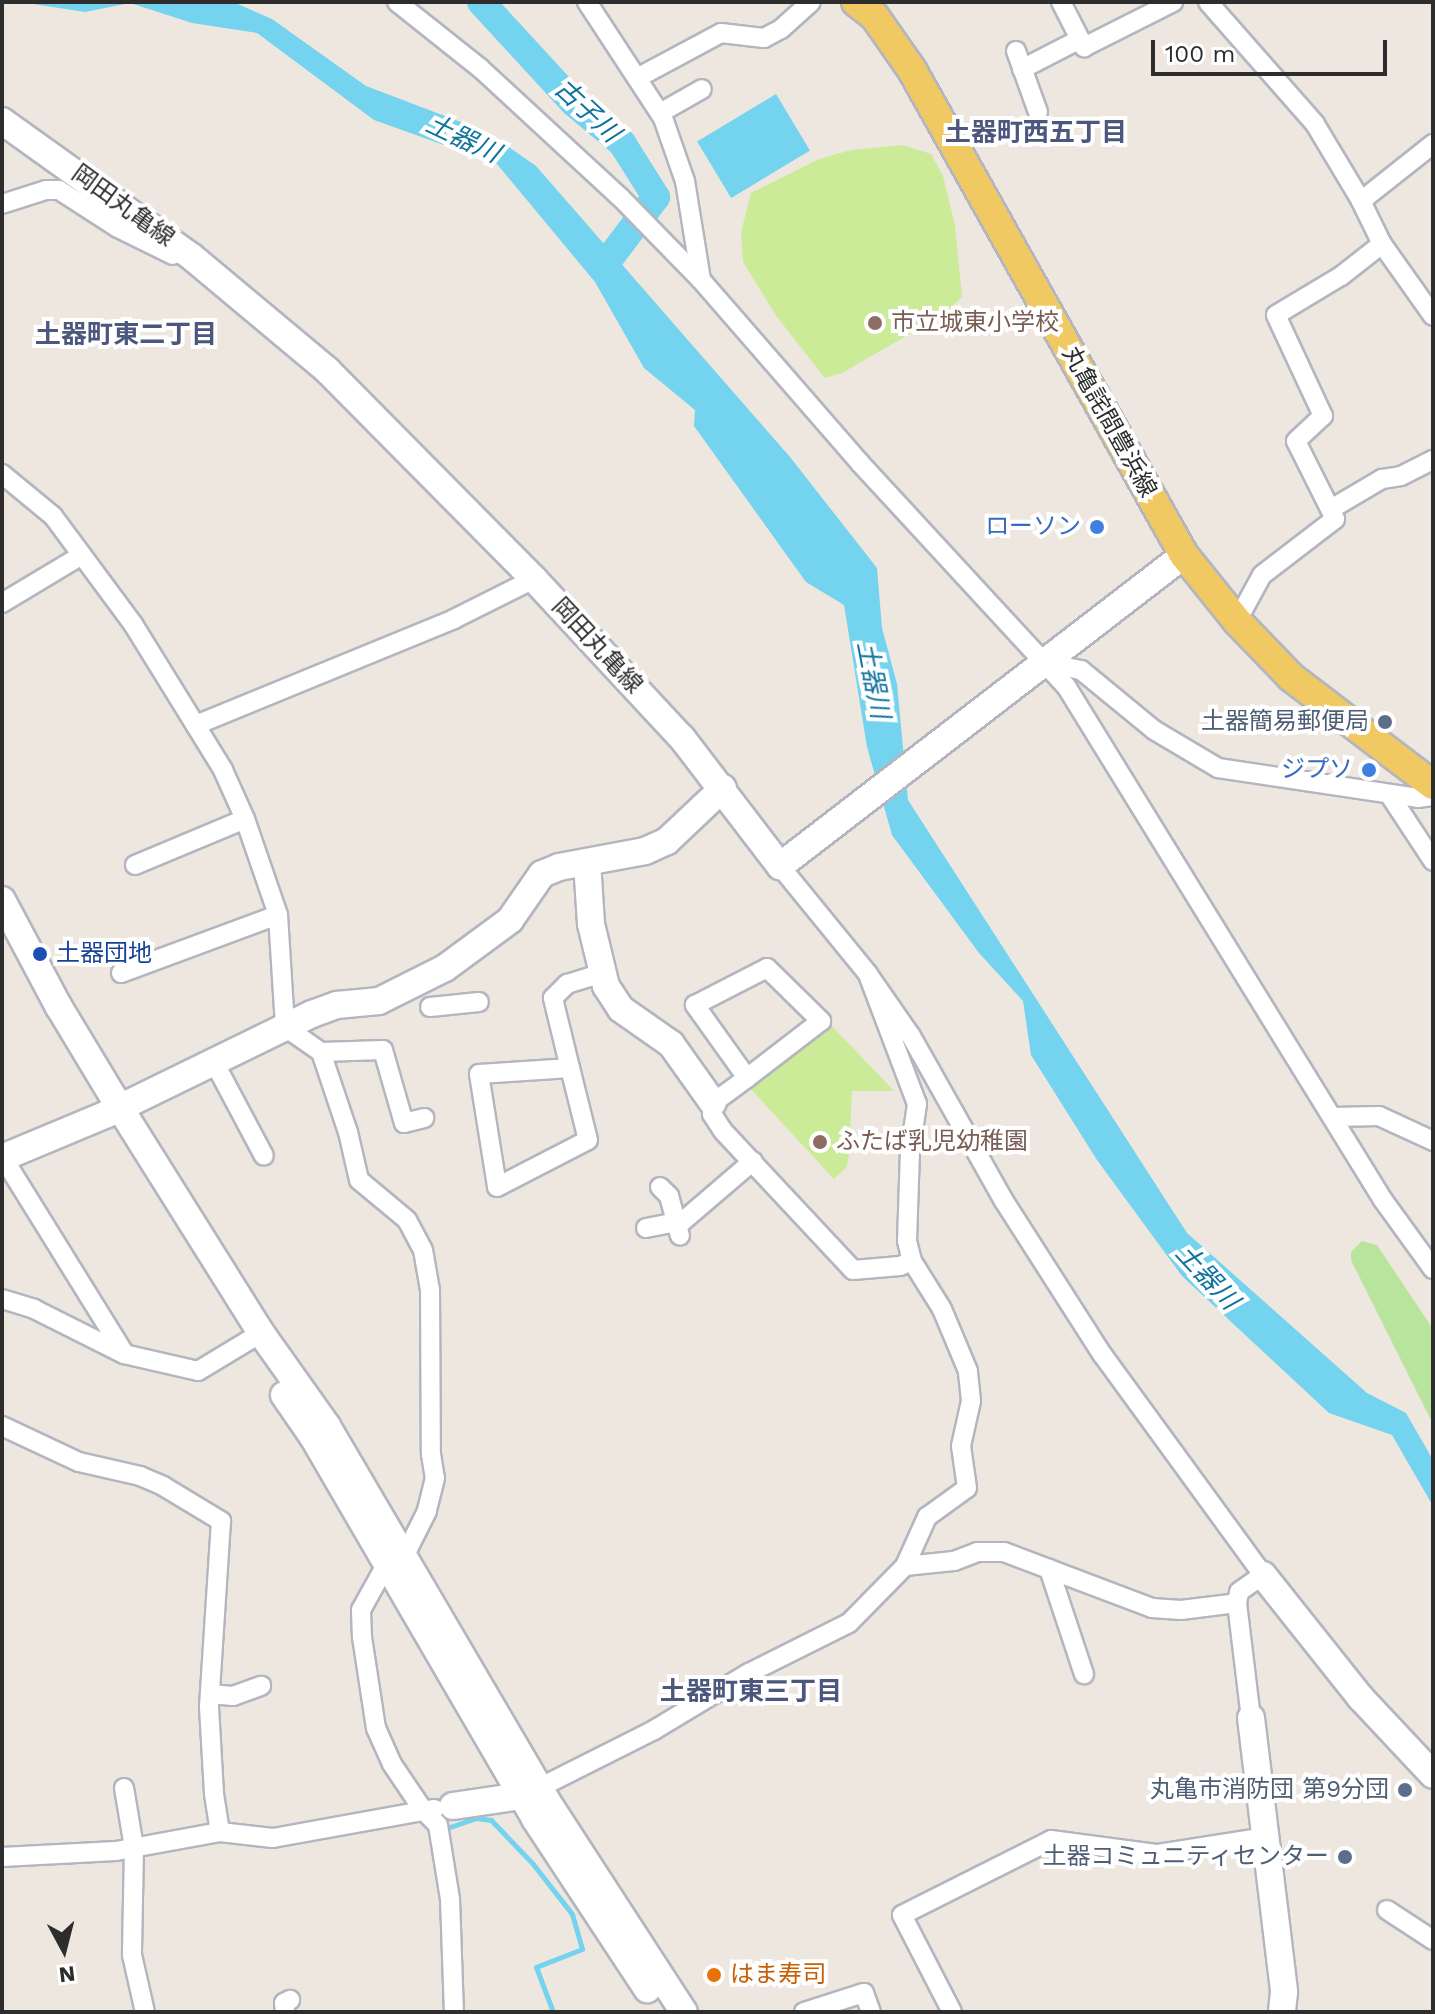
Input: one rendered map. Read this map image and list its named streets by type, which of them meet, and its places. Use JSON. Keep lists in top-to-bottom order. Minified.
{"streets":{"main road":["丸亀詫間豊浜線"],"street":["岡田丸亀線"]},"districts":["土器町西五丁目","土器町東二丁目","土器町東三丁目"],"water":["古子川","土器川"],"places":["市立城東小学校","ローソン","土器簡易郵便局","ジプソ","土器団地","ふたば乳児幼稚園","丸亀市消防団 第9分団","土器コミュニティセンター","はま寿司"],"scale_bar":"100 m","north":"bottom"}
